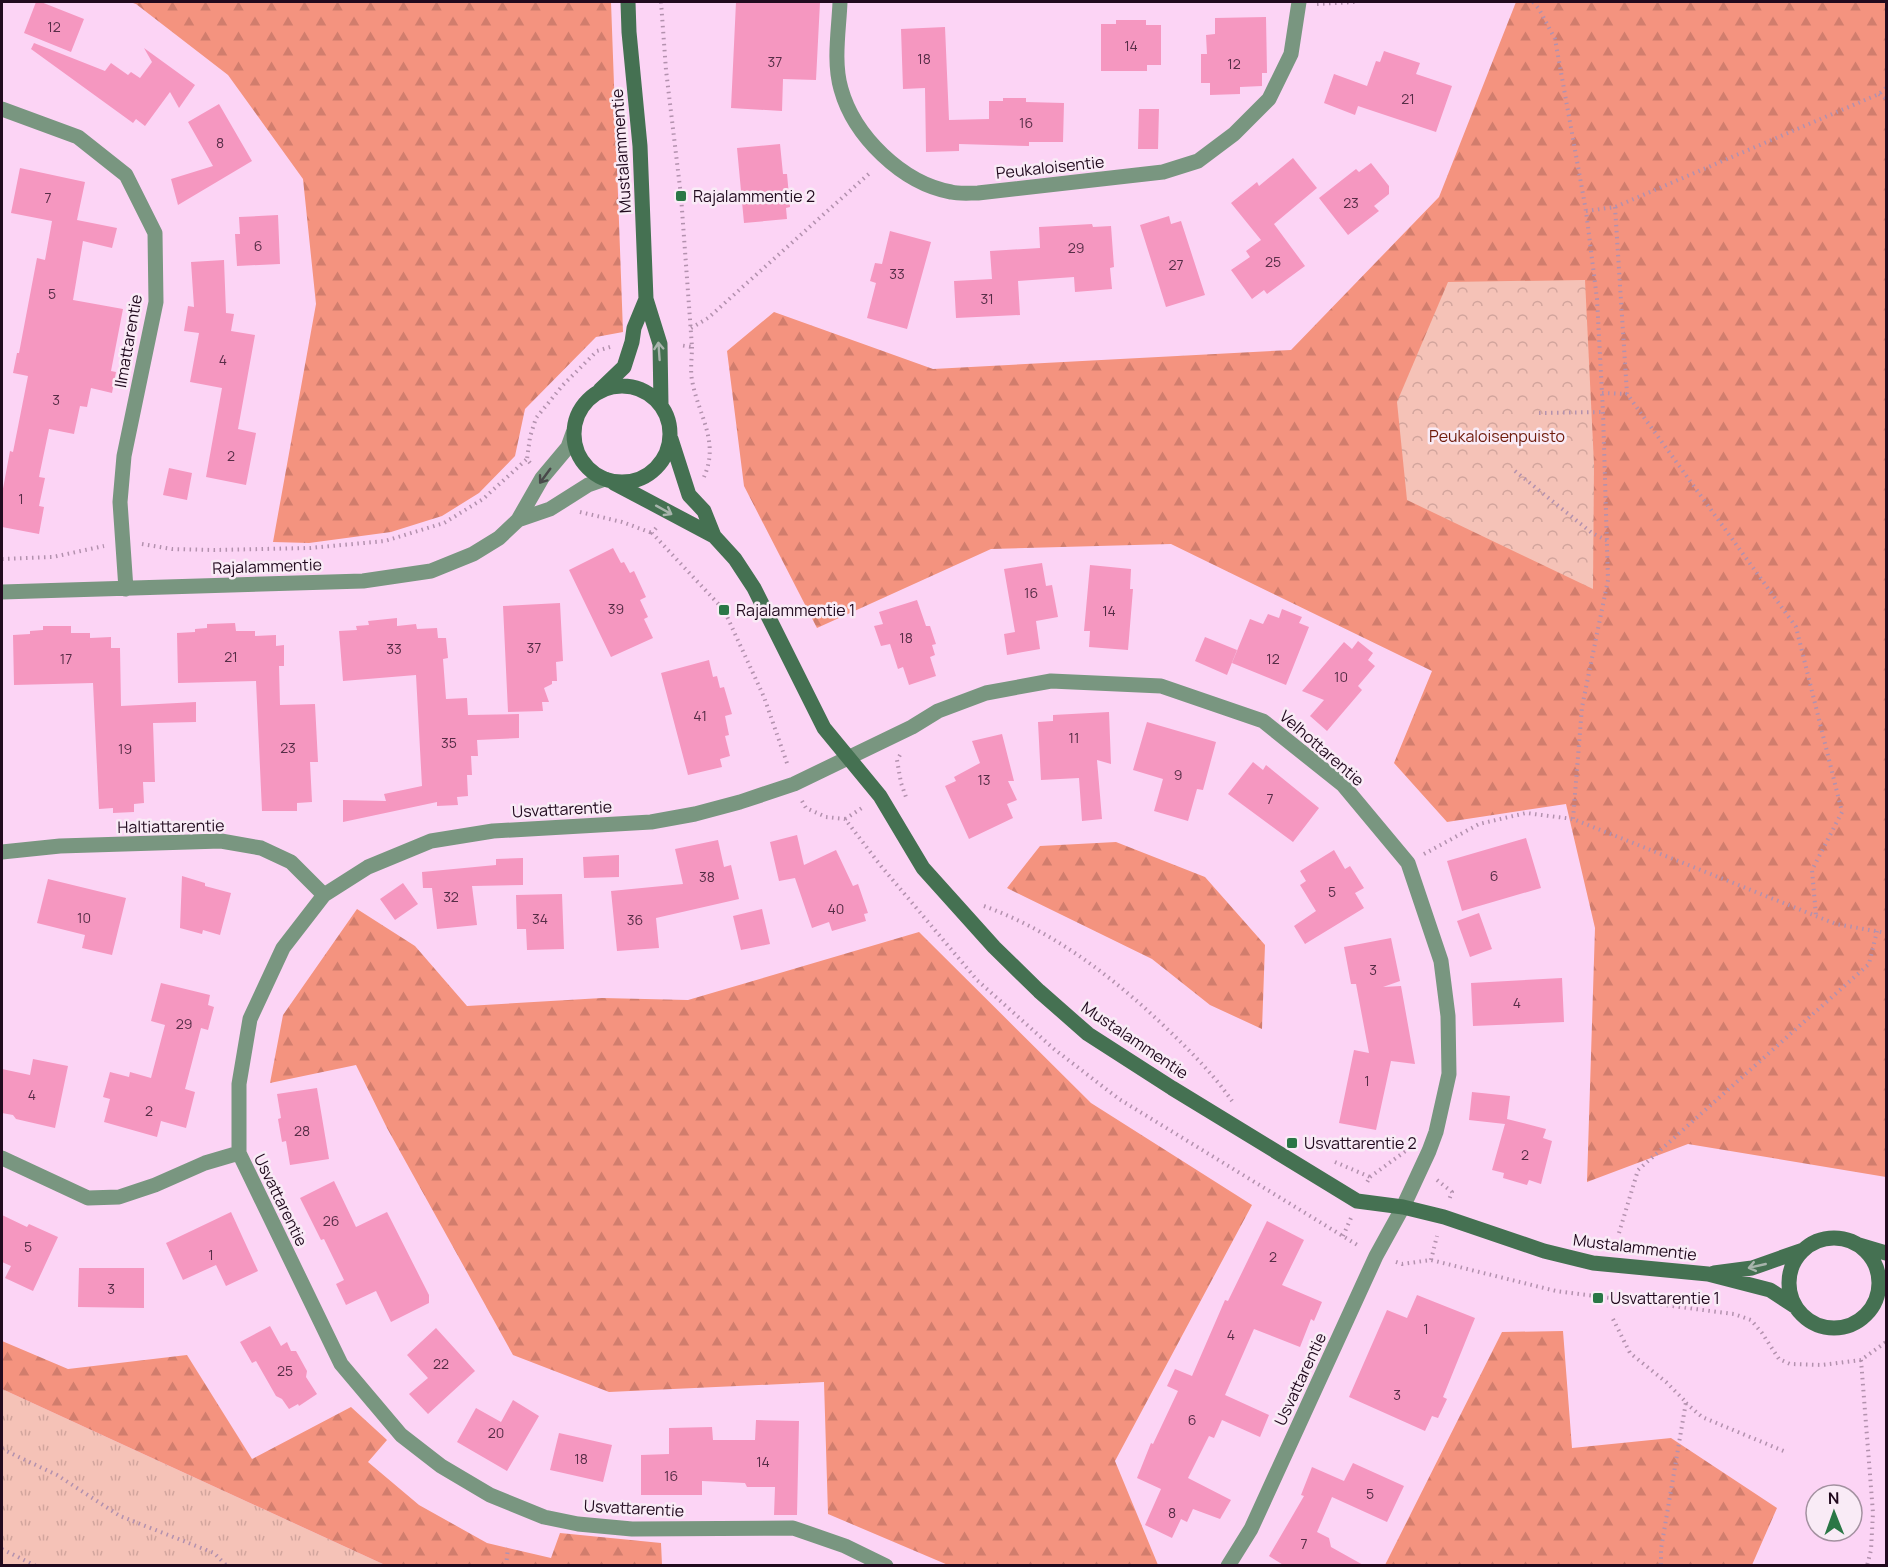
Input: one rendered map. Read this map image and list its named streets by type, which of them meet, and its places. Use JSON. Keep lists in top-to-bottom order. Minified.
{"streets":{"street":["Mustalammentie","Peukaloisentie","Ilmattarentie","Rajalammentie","Velhottarentie","Usvattarentie","Haltiattarentie"]},"crossings":[["Mustalammentie","Rajalammentie"],["Mustalammentie","Velhottarentie"],["Mustalammentie","Usvattarentie"],["Ilmattarentie","Rajalammentie"],["Velhottarentie","Usvattarentie"],["Usvattarentie","Haltiattarentie"]],"parks":["Peukaloisenpuisto"],"places":{"transit":["Rajalammentie 2","Rajalammentie 1","Usvattarentie 2","Usvattarentie 1"]},"house_numbers":["12","14","18","37","12","21","16","8","7","23","6","29","25","27","33","5","31","4","3","2","1","16","39","14","18","37","33","21","17","12","10","41","11","35","23","19","9","13","7","6","38","5","32","40","10","34","36","3","4","29","1","4","2","28","2","26","5","1","2","3","1","4","22","25","3","6","20","18","14","16","5","8","7"],"north":"top"}
